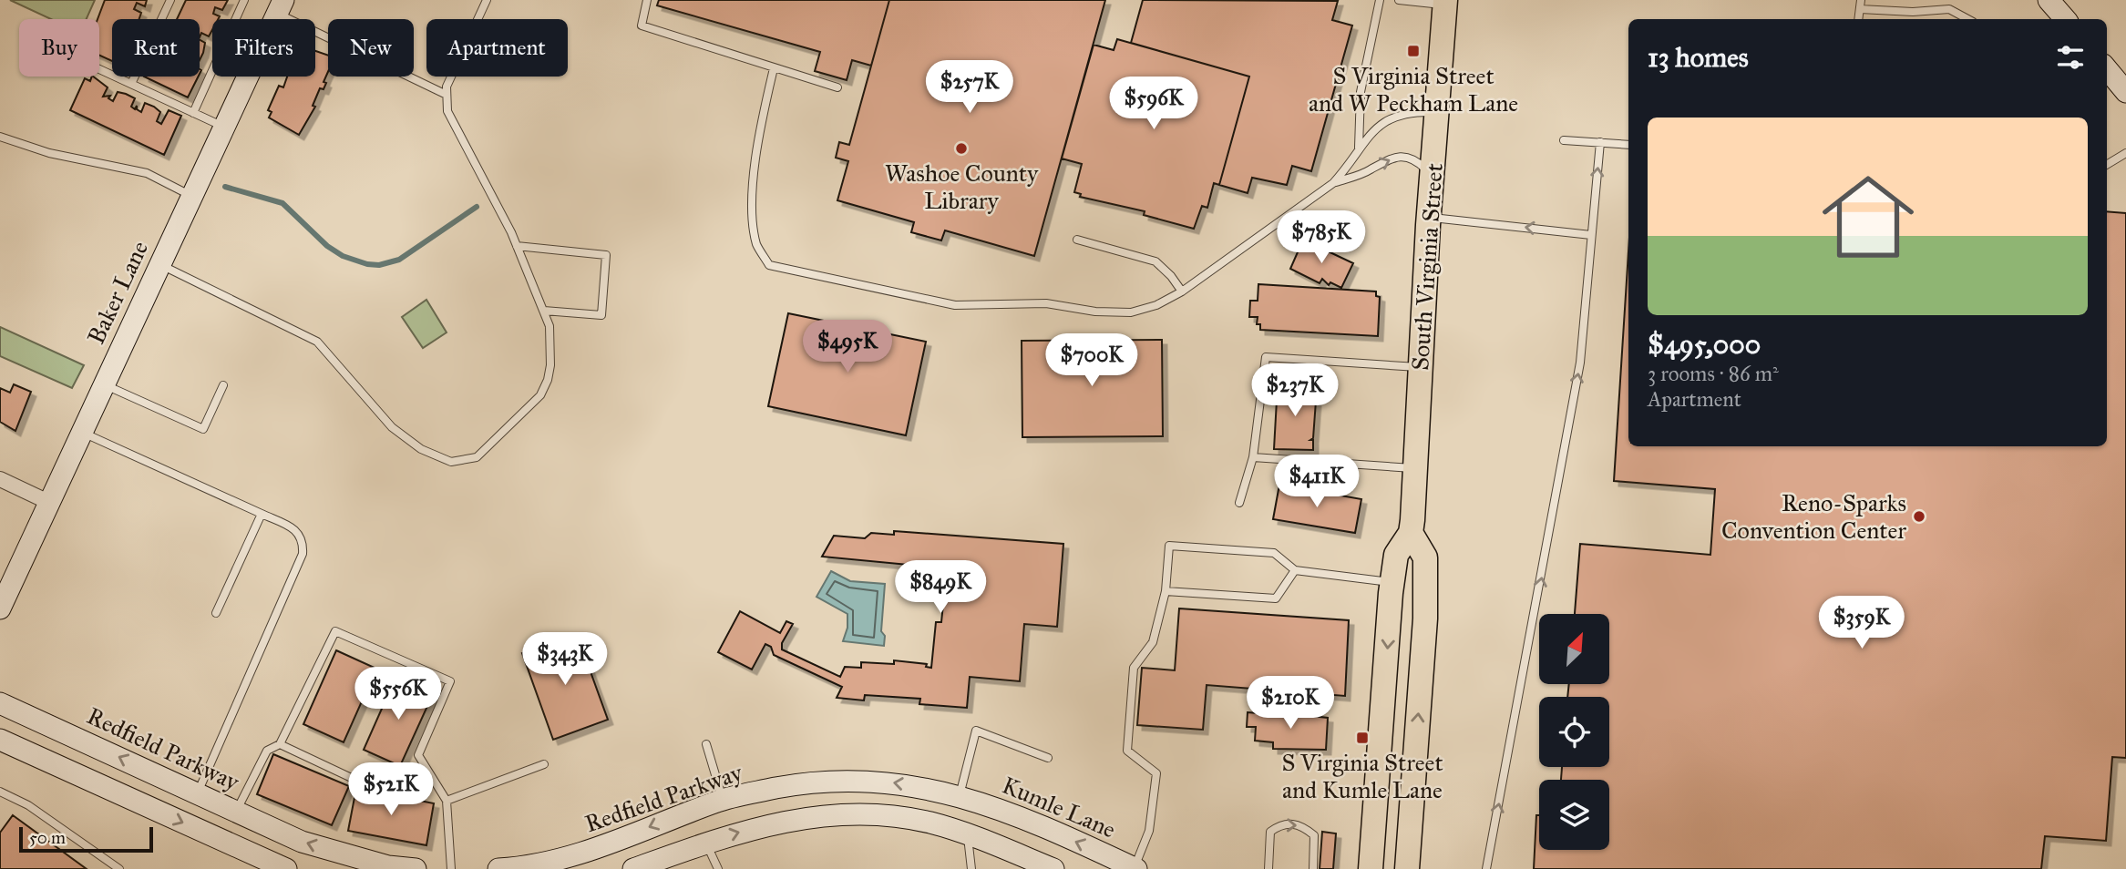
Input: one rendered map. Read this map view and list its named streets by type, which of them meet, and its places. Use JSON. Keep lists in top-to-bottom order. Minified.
{"streets":{"main road":["South Virginia Street"],"street":["Baker Lane","Redfield Parkway","Kumle Lane"]},"crossings":[["Redfield Parkway","Kumle Lane"]],"places":{"transit":["S Virginia Street and W Peckham Lane","S Virginia Street and Kumle Lane"],"other":["Washoe County Library","Reno-Sparks Convention Center"]},"scale_bar":"50 m","north":"top right","page":{"chip":["Buy","Rent","Filters","New","Apartment"],"heading":"13 homes","price":["$257K","$596K","$785K","$495K","$700K","$237K","$411K","$849K","$359K","$343K","$556K","$210K","$521K"],"list":[{"name":"$495,000","note":"3 rooms · 86 m² · Apartment"}],"scale":"50 m"}}
